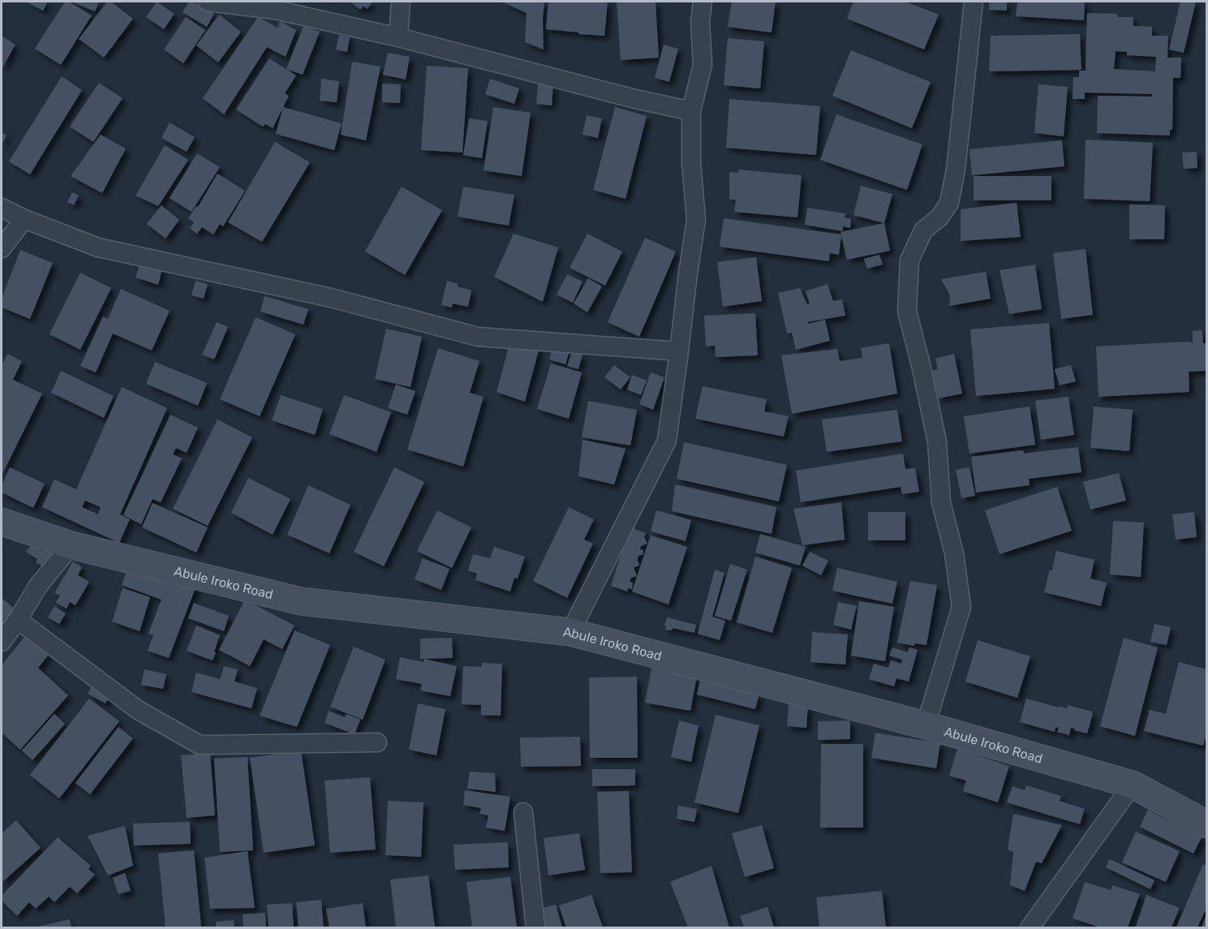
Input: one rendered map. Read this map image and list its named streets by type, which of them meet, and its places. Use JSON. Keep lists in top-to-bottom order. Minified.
{"streets":{"street":["Abule Iroko Road"]}}
